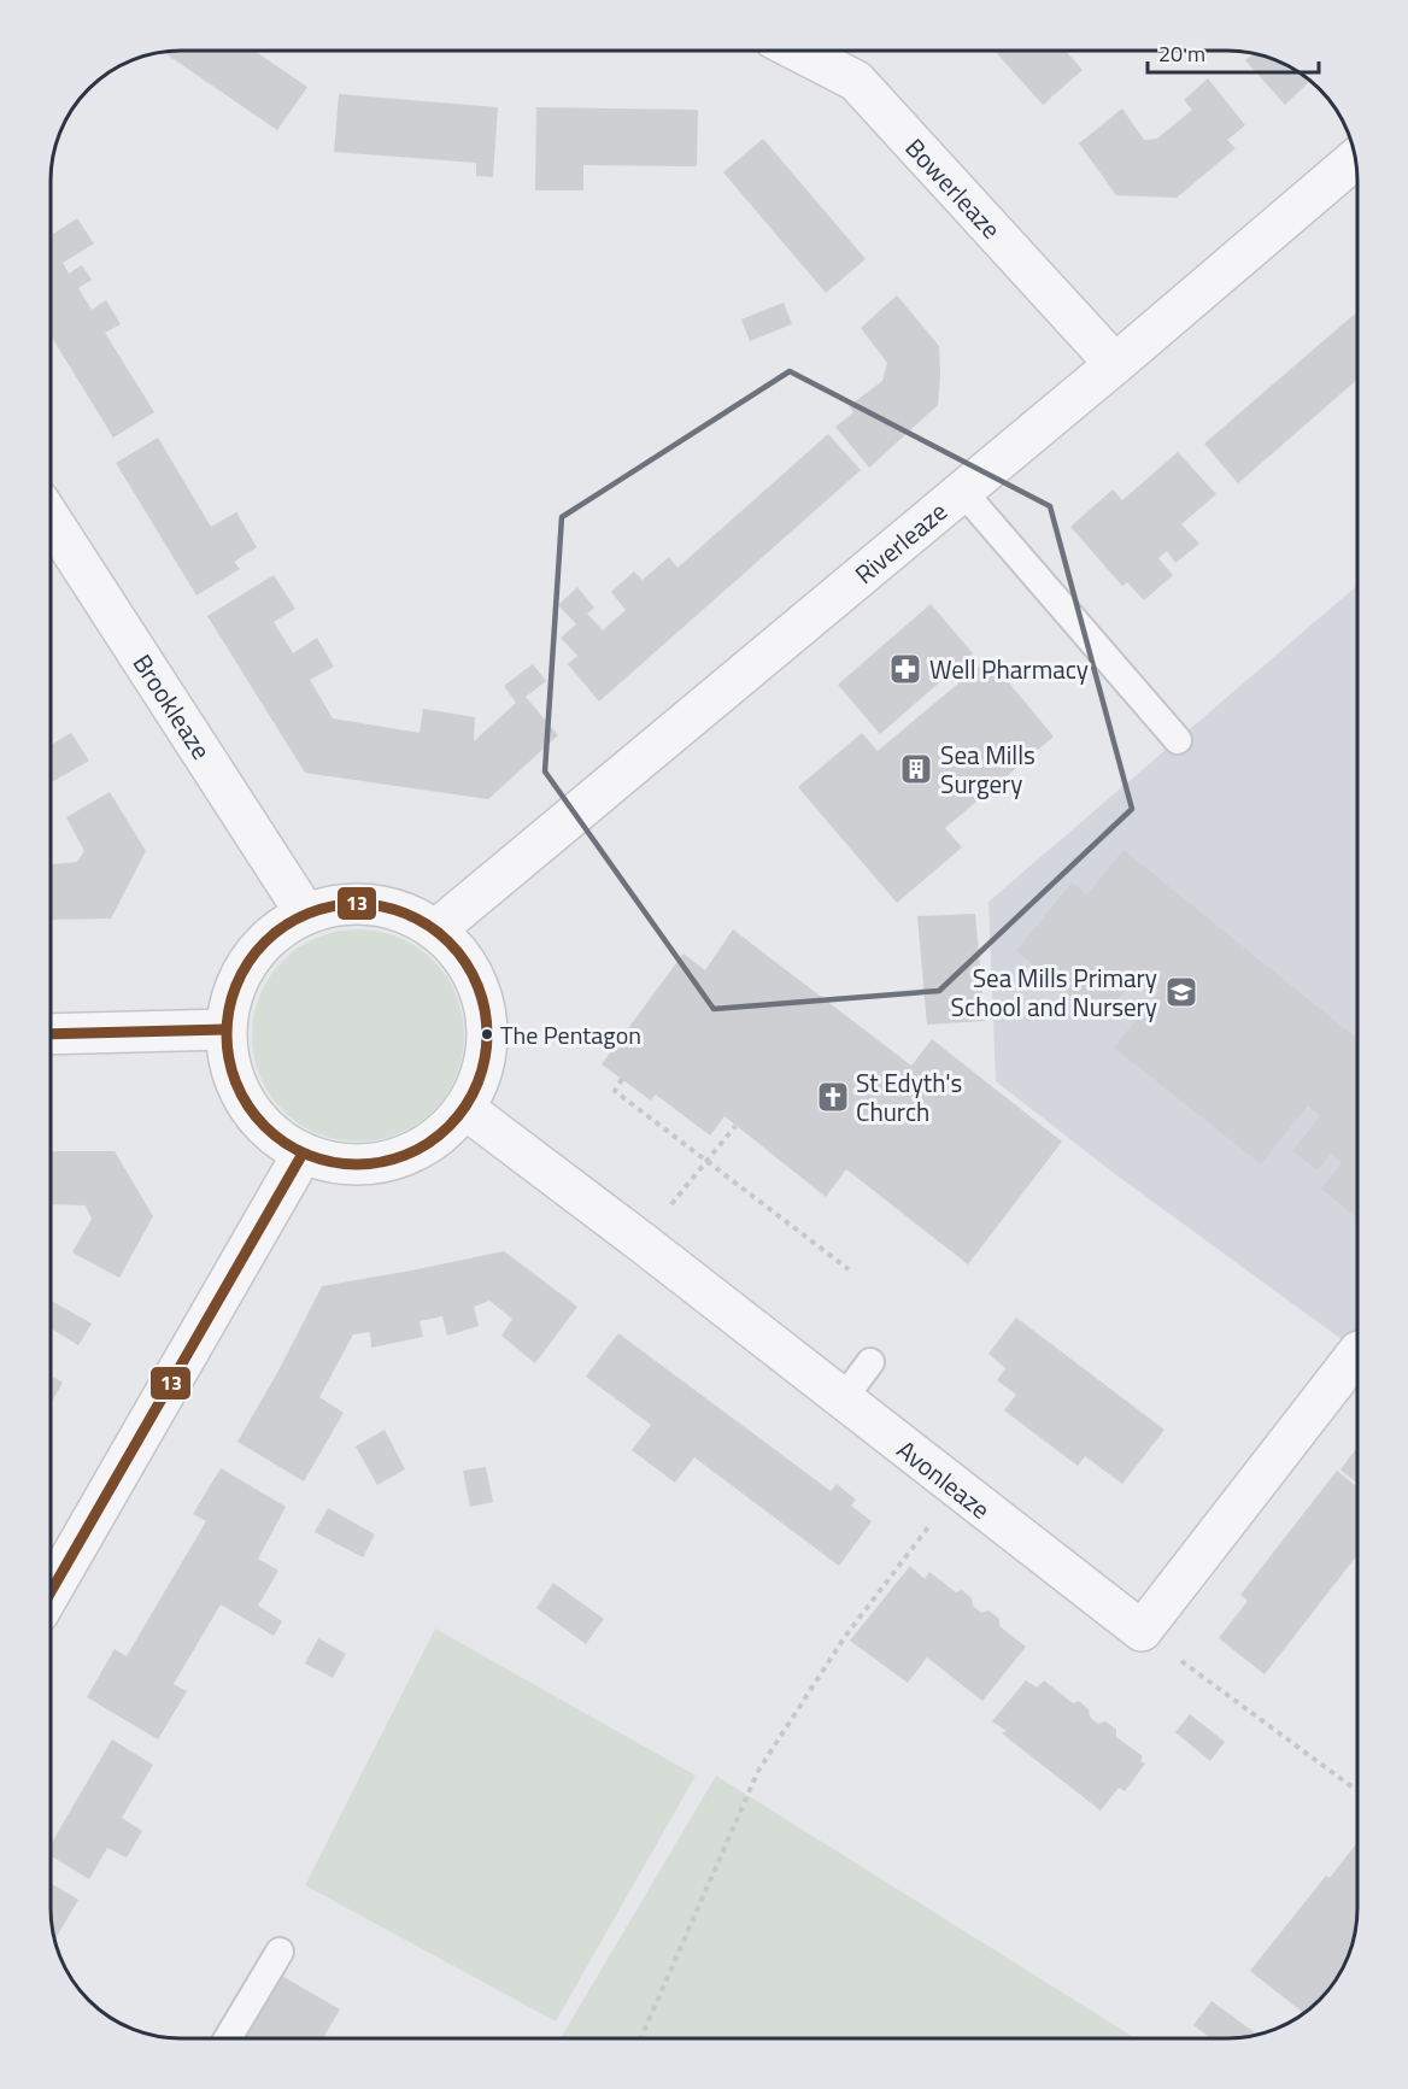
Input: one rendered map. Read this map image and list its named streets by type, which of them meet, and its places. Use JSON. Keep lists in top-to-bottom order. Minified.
{"streets":{"street":["Bowerleaze","Riverleaze","Brookleaze","Avonleaze"]},"crossings":[["Bowerleaze","Riverleaze"]],"places":{"pharmacy":["Well Pharmacy"],"building":["Sea Mills Surgery"],"school or university":["Sea Mills Primary School and Nursery"],"other":["The Pentagon"],"church":["St Edyth's Church"]},"lines":["transit line 13"],"scale_bar":"20 m"}
